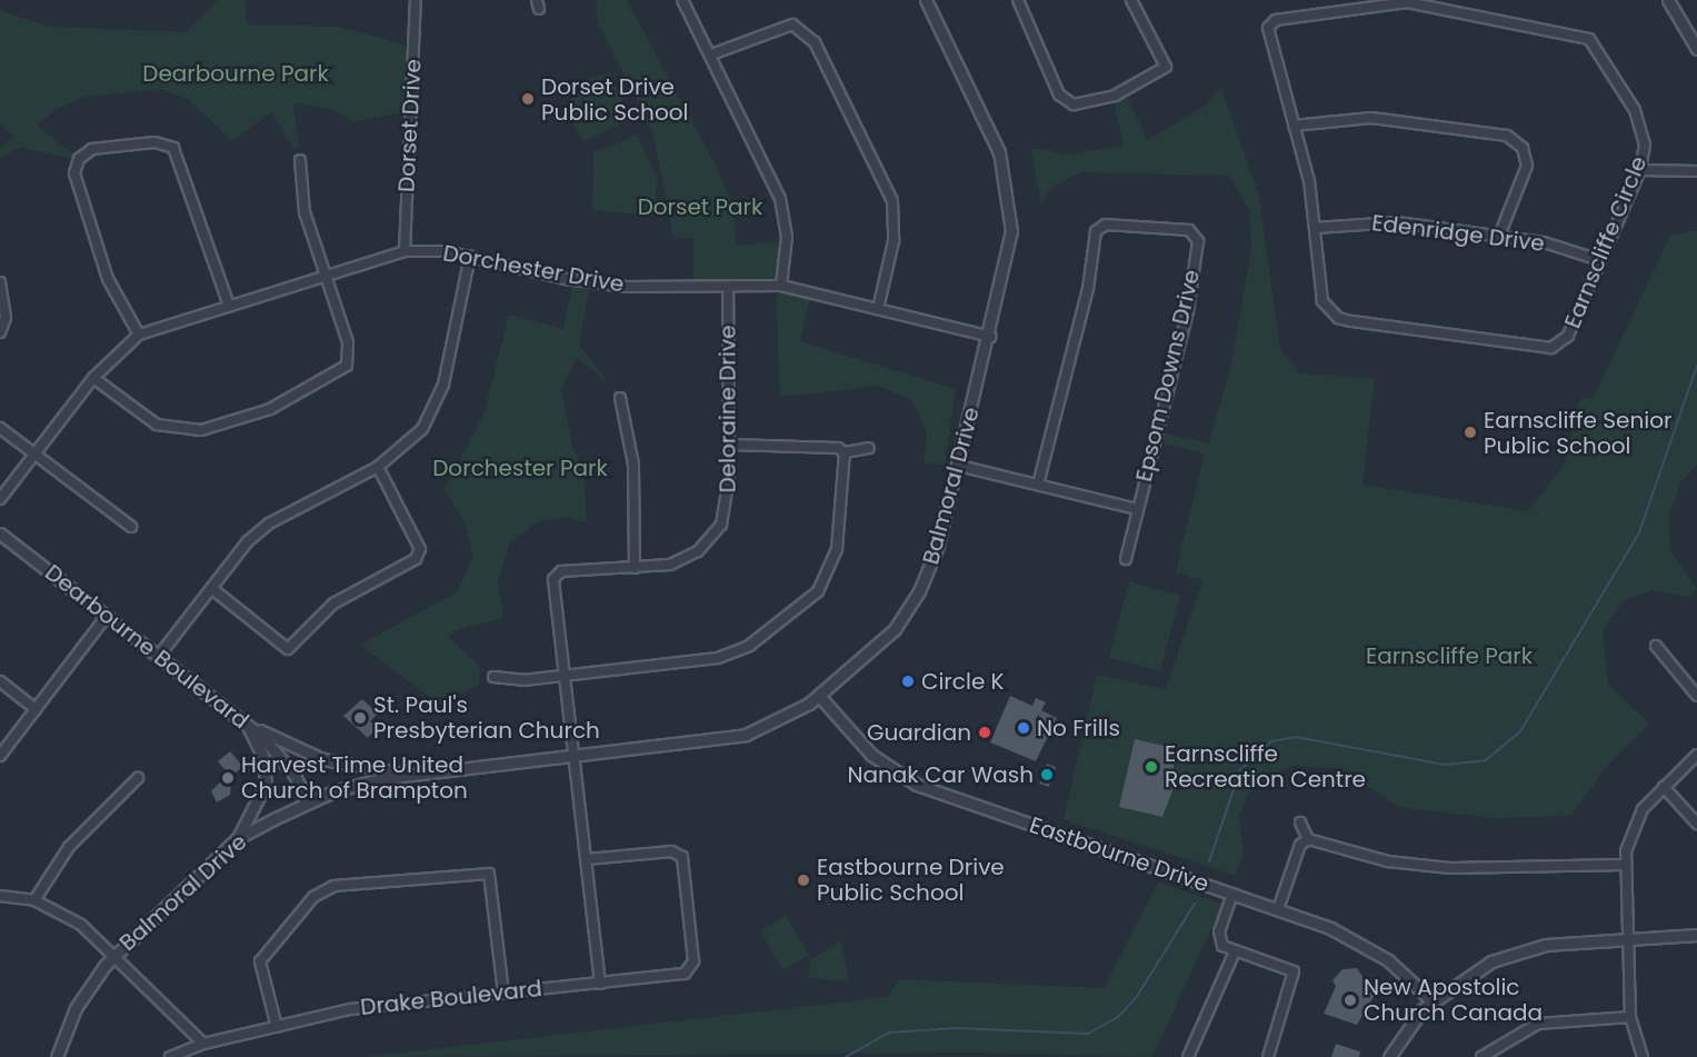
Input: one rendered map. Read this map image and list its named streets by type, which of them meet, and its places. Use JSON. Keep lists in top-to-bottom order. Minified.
{"streets":{"street":["Dorset Drive","Edenridge Drive","Earnscliffe Circle","Dorchester Drive","Epsom Downs Drive","Deloraine Drive","Balmoral Drive","Dearbourne Boulevard","Eastbourne Drive","Drake Boulevard"]},"crossings":[["Dorset Drive","Dorchester Drive"],["Edenridge Drive","Earnscliffe Circle"],["Dorchester Drive","Deloraine Drive"],["Dorchester Drive","Balmoral Drive"],["Deloraine Drive","Balmoral Drive"],["Balmoral Drive","Dearbourne Boulevard"],["Balmoral Drive","Eastbourne Drive"]],"parks":["Dearbourne Park","Dorset Park","Dorchester Park","Earnscliffe Park"],"places":["Dorset Drive Public School","Earnscliffe Senior Public School","Circle K","St. Paul's Presbyterian Church","No Frills","Guardian","Earnscliffe Recreation Centre","Nanak Car Wash","Harvest Time United Church of Brampton","Eastbourne Drive Public School","New Apostolic Church Canada"]}
